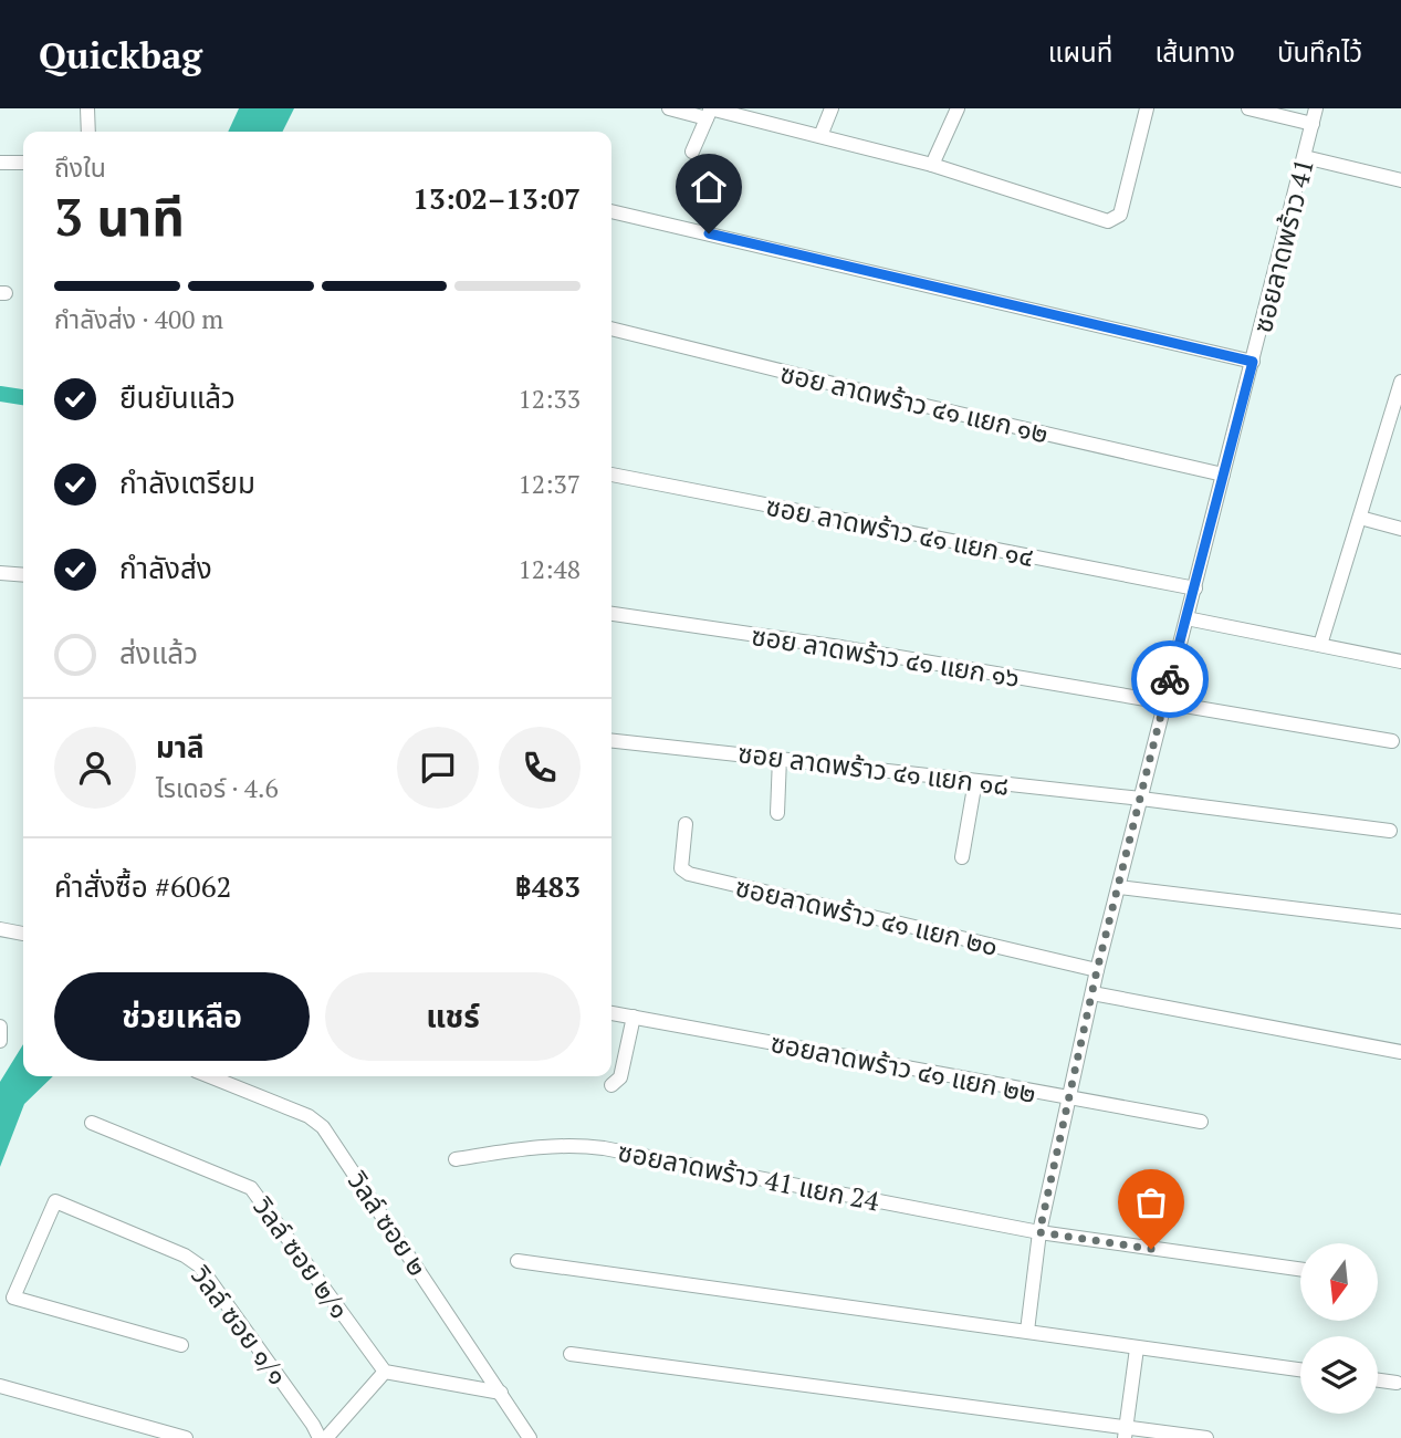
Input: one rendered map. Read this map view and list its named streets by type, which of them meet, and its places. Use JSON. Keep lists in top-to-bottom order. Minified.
{"streets":{"street":["ซอยลาดพร้าว 41","ซอย ลาดพร้าว ๔๑ แยก ๑๒","ซอย ลาดพร้าว ๔๑ แยก ๑๔","ซอย ลาดพร้าว ๔๑ แยก ๑๖","ซอย ลาดพร้าว ๔๑ แยก ๑๘","ซอยลาดพร้าว ๔๑ แยก ๒๐","ซอยลาดพร้าว ๔๑ แยก ๒๒","ซอยลาดพร้าว 41 แยก 24","วิลล์ ซอย ๒","วิลล์ ซอย ๒/๑","วิลล์ ซอย ๑/๑"]},"crossings":[["ซอยลาดพร้าว 41","ซอย ลาดพร้าว ๔๑ แยก ๑๒"],["ซอยลาดพร้าว 41","ซอย ลาดพร้าว ๔๑ แยก ๑๔"],["ซอยลาดพร้าว 41","ซอย ลาดพร้าว ๔๑ แยก ๑๖"],["ซอยลาดพร้าว 41","ซอย ลาดพร้าว ๔๑ แยก ๑๘"],["ซอยลาดพร้าว 41","ซอยลาดพร้าว ๔๑ แยก ๒๐"],["ซอยลาดพร้าว 41","ซอยลาดพร้าว ๔๑ แยก ๒๒"],["ซอยลาดพร้าว 41","ซอยลาดพร้าว 41 แยก 24"]],"north":"bottom","page":{"header":"Quickbag","nav":["แผนที่","เส้นทาง","บันทึกไว้"],"heading":["3 นาที","ถึงใน","13:02–13:07"],"panel":["มาลี","ไรเดอร์ · 4.6","คำสั่งซื้อ #6062","฿483"],"bar":"กำลังส่ง · 400 m","list":[["ยืนยันแล้ว","12:33"],["กำลังเตรียม","12:37"],["กำลังส่ง","12:48"],"ส่งแล้ว"],"buttons":["ช่วยเหลือ","แชร์"]}}
